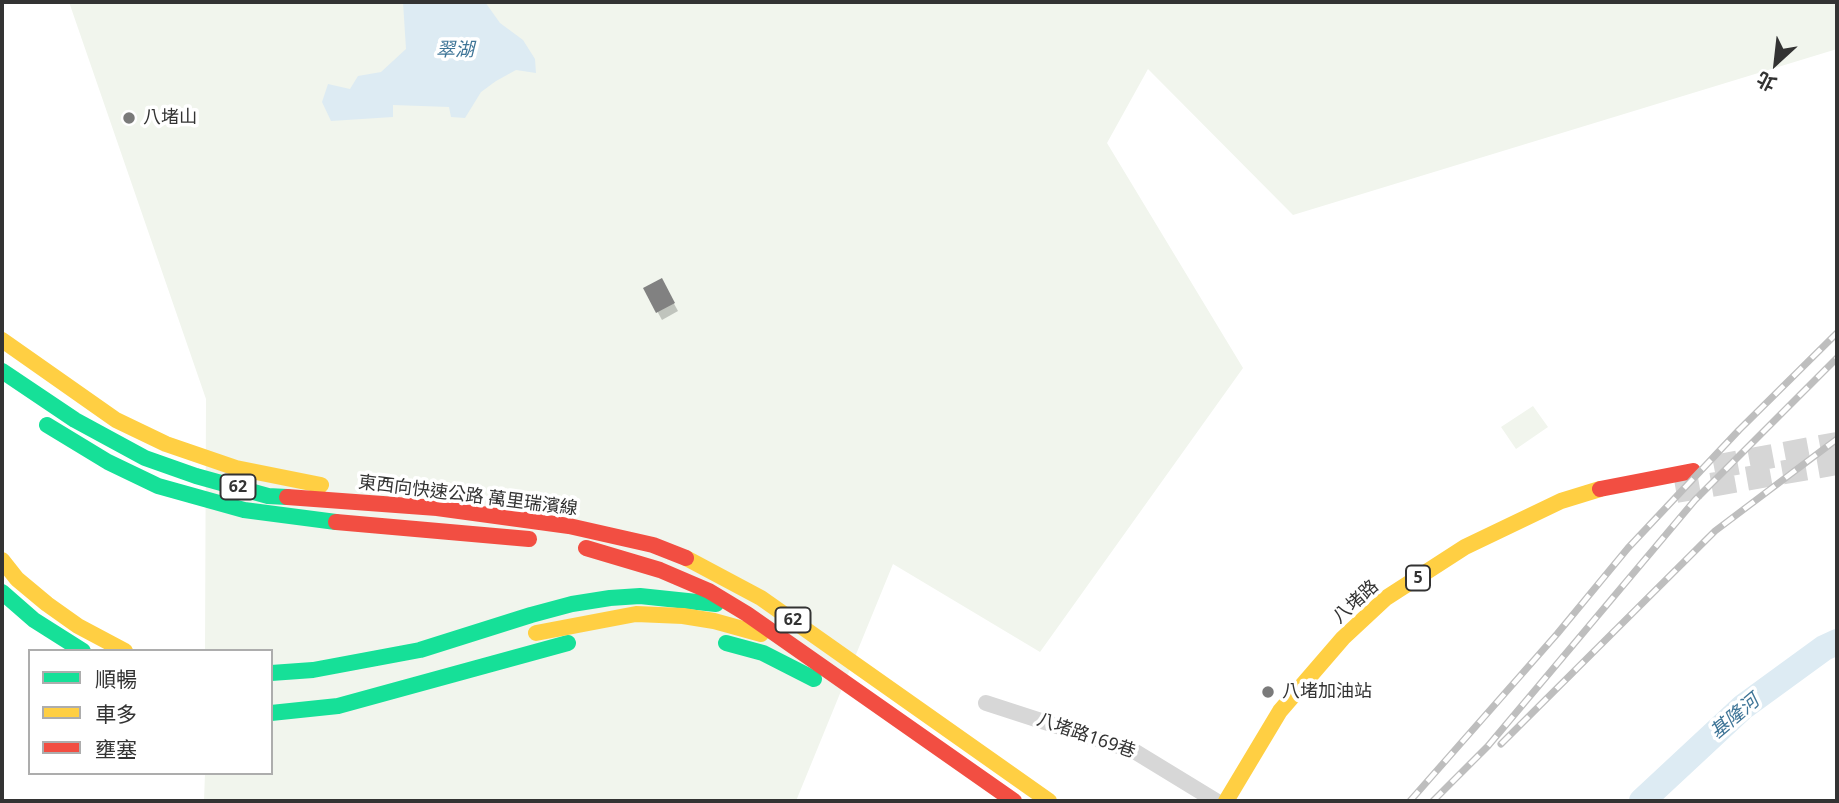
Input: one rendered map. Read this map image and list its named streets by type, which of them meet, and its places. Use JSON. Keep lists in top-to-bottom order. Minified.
{"streets":{"main road":["62","東西向快速公路 萬里瑞濱線","5","八堵路"],"street":["八堵路169巷"]},"water":["翠湖","基隆河"],"places":["八堵山","八堵加油站"],"legend":["順暢","車多","壅塞"],"north":"bottom left"}
